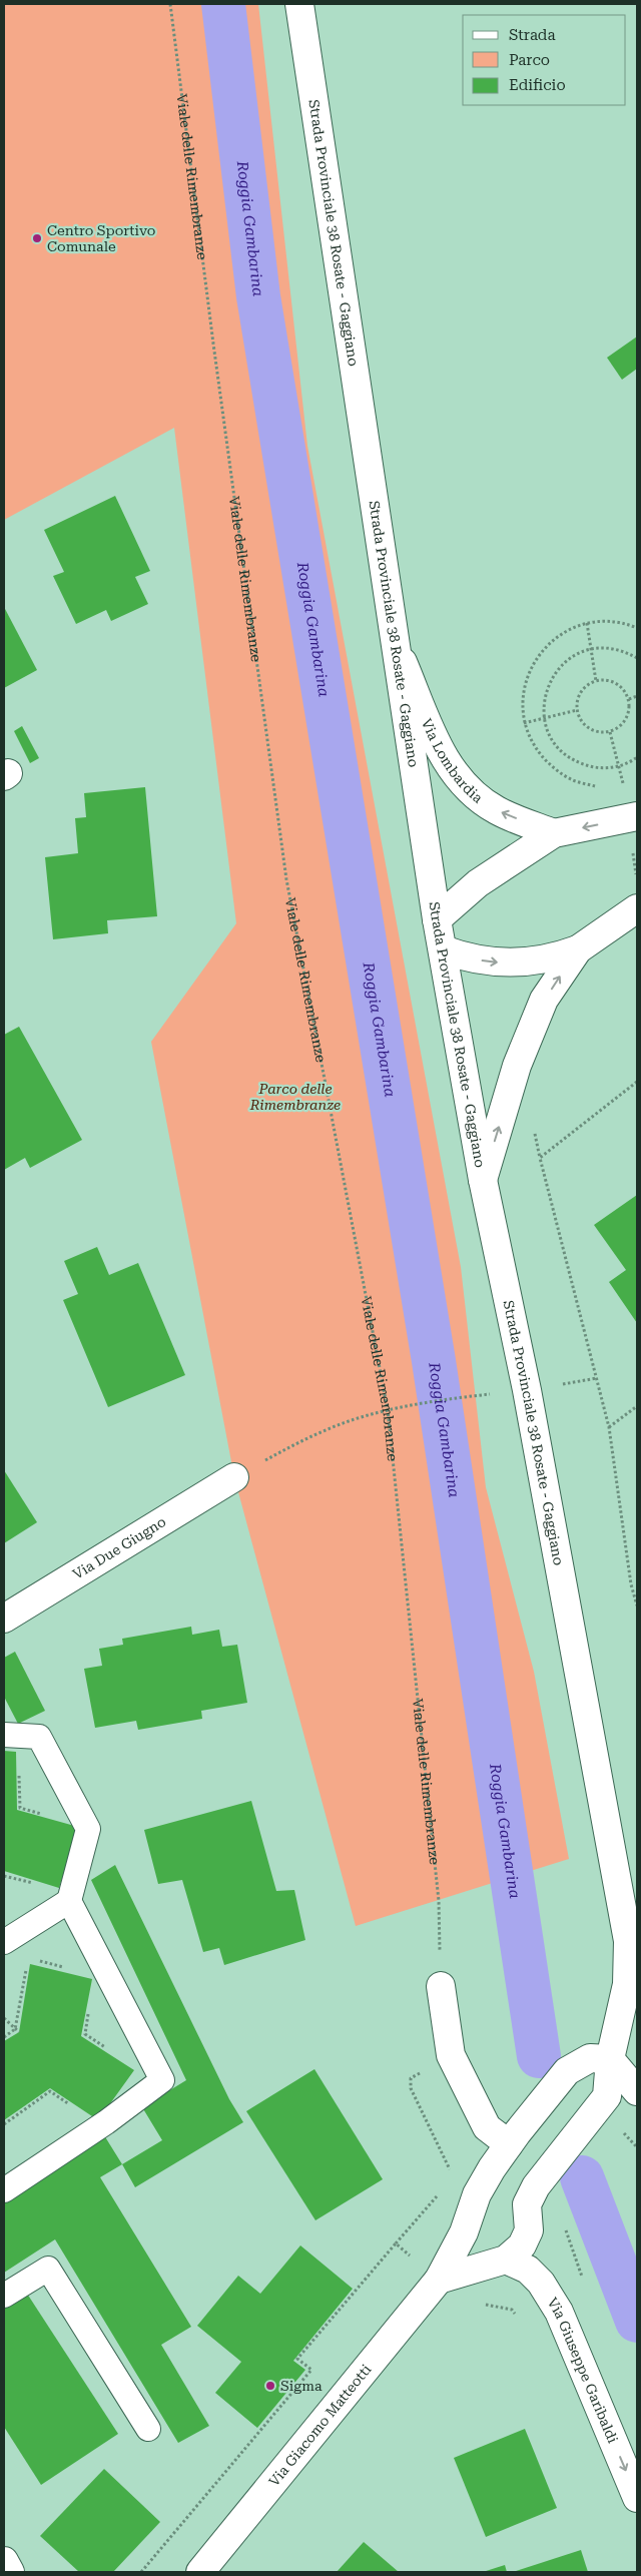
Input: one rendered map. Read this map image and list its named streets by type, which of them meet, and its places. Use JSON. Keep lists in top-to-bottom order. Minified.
{"streets":{"street":["Strada Provinciale 38 Rosate - Gaggiano","Via Lombardia","Via Due Giugno","Via Giuseppe Garibaldi","Via Giacomo Matteotti"],"path":["Viale delle Rimembranze"]},"crossings":[["Strada Provinciale 38 Rosate - Gaggiano","Via Lombardia"],["Strada Provinciale 38 Rosate - Gaggiano","Via Giuseppe Garibaldi"],["Strada Provinciale 38 Rosate - Gaggiano","Via Giacomo Matteotti"],["Via Giuseppe Garibaldi","Via Giacomo Matteotti"]],"one_way":["Via Lombardia","Via Giuseppe Garibaldi"],"water":["Roggia Gambarina"],"parks":["Parco delle Rimembranze"],"places":["Centro Sportivo Comunale","Sigma"],"legend":["Strada","Parco","Edificio"]}
